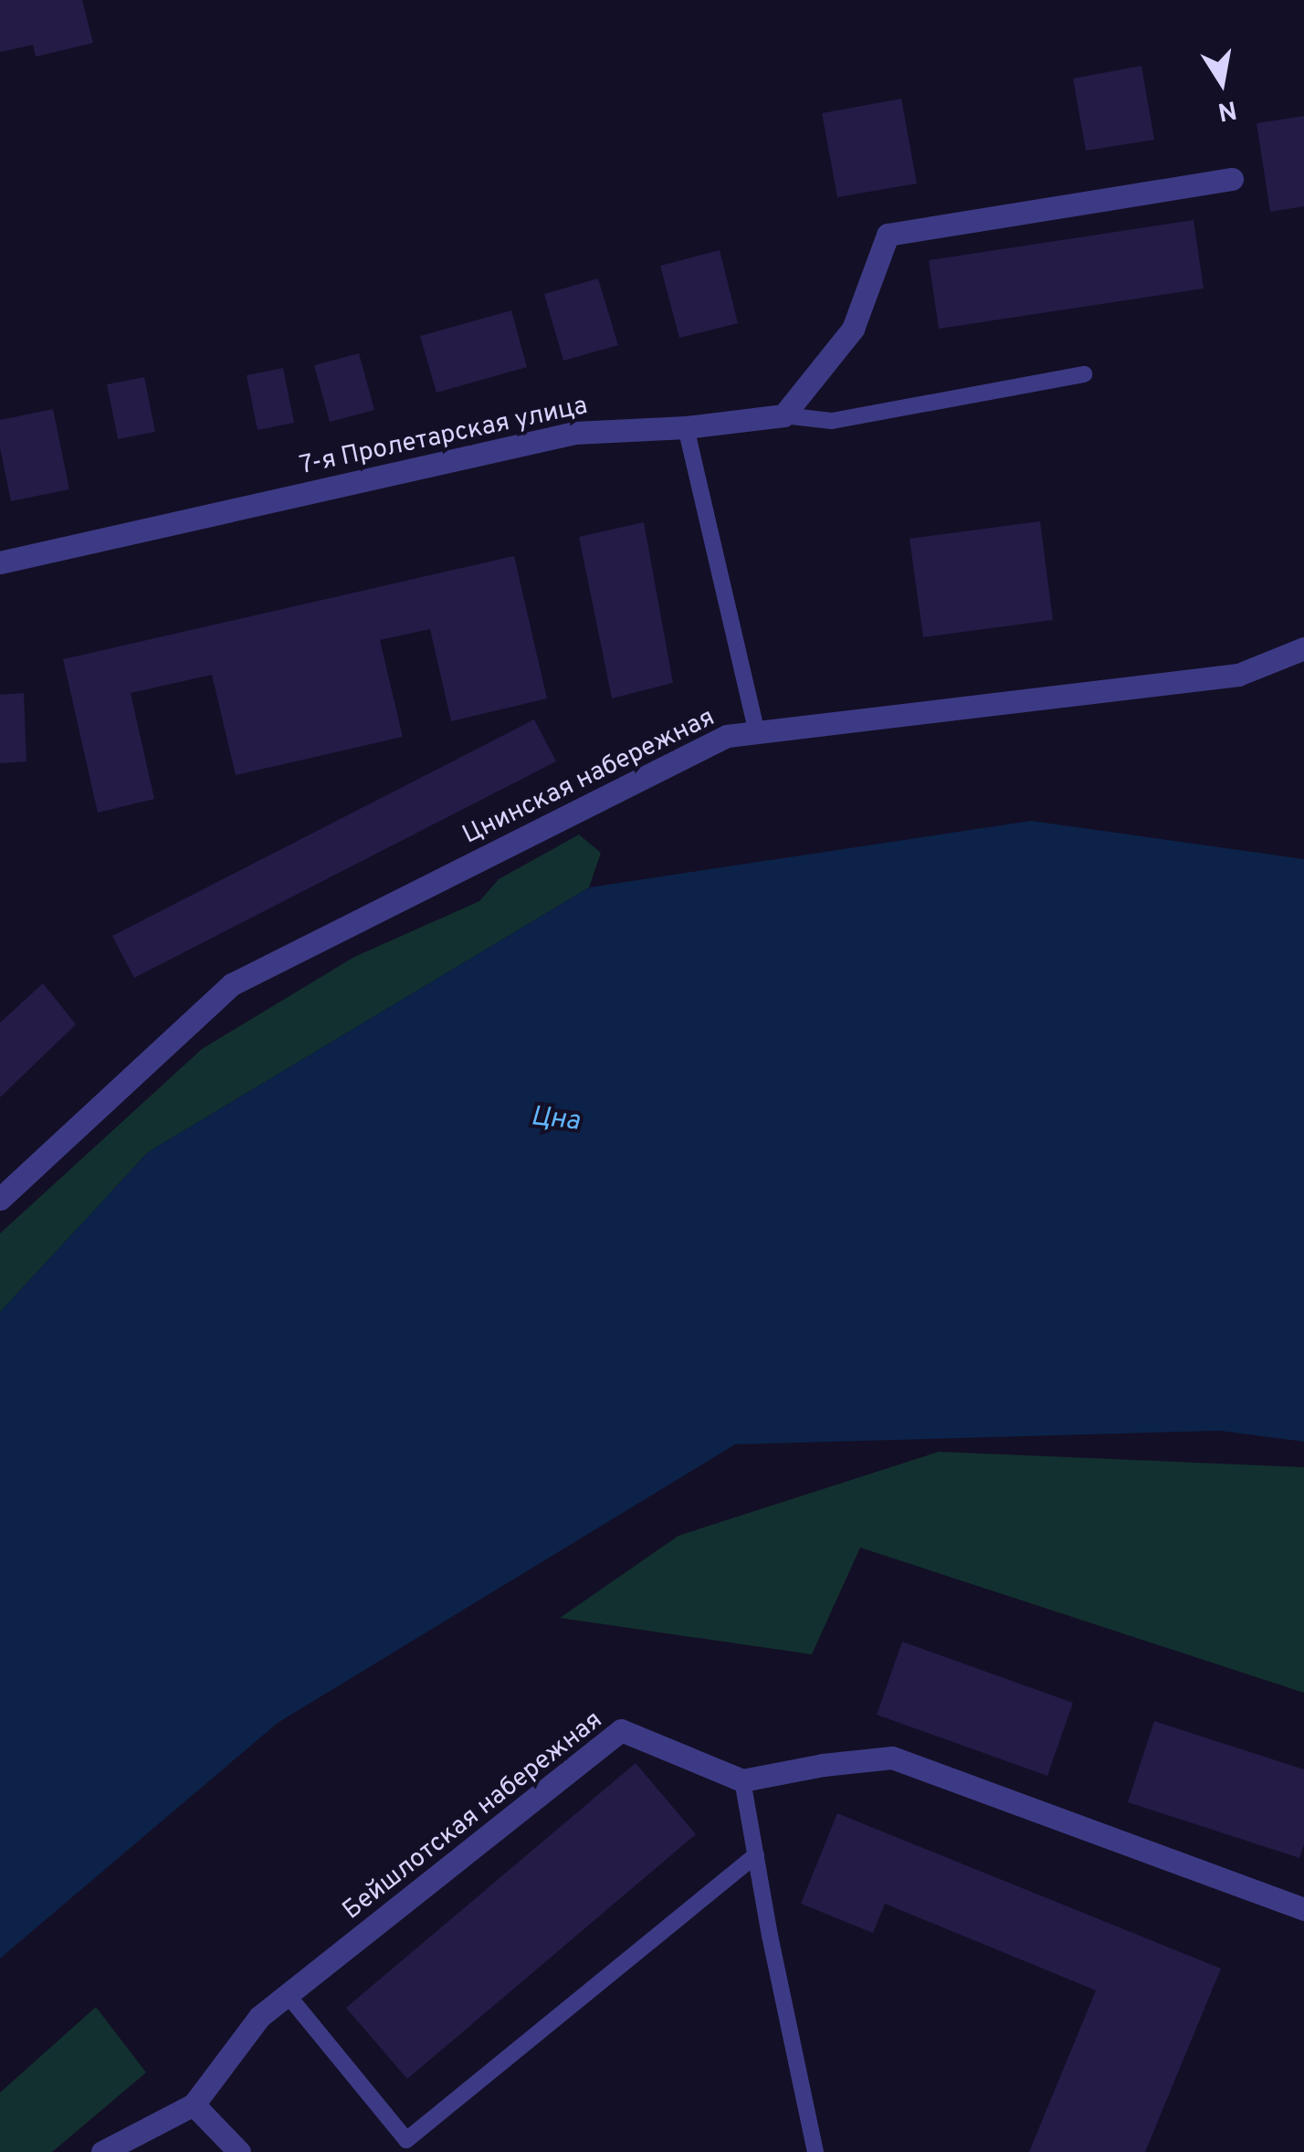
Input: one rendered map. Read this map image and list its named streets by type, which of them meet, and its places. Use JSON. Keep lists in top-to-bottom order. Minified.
{"streets":{"street":["7-я Пролетарская улица","Цнинская набережная","Бейшлотская набережная"]},"water":["Цна"],"north":"bottom"}
